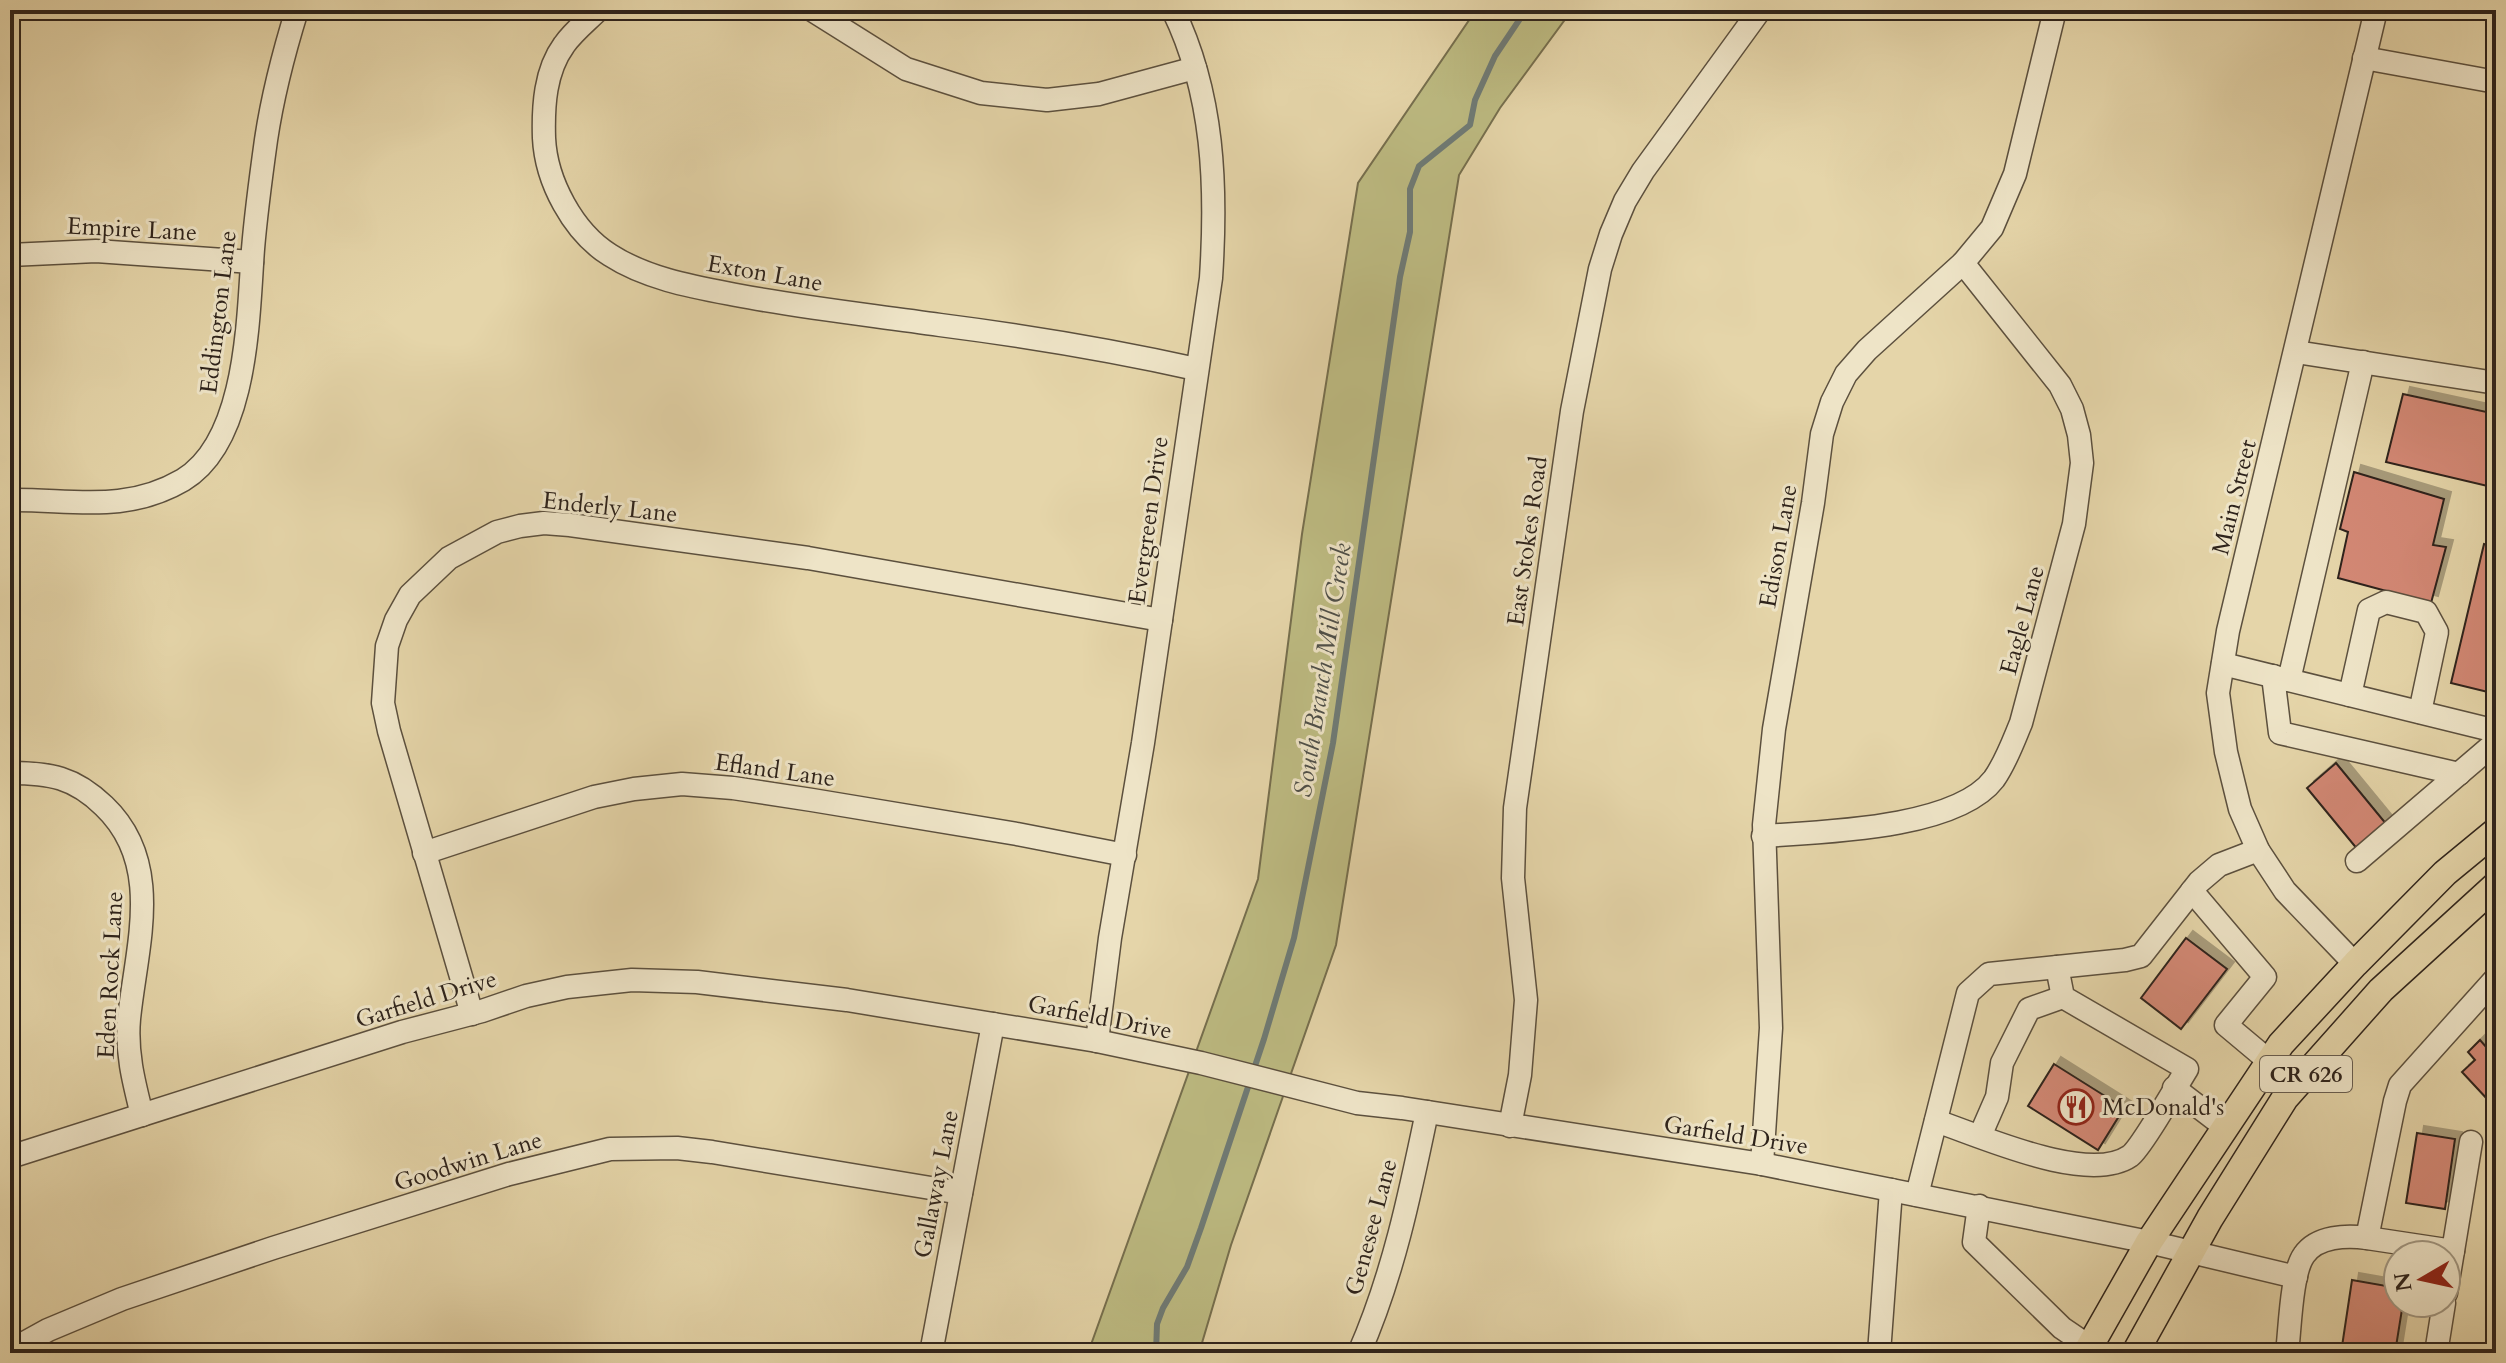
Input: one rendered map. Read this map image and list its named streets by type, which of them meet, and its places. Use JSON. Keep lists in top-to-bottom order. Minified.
{"streets":{"main road":["CR 626"],"street":["Empire Lane","Exton Lane","Eddington Lane","Main Street","Enderly Lane","Evergreen Drive","East Stokes Road","Edison Lane","Eagle Lane","Efland Lane","Eden Rock Lane","Garfield Drive","Goodwin Lane","Gallaway Lane","Genesee Lane"]},"crossings":[["Empire Lane","Eddington Lane"],["Exton Lane","Evergreen Drive"],["Main Street","CR 626"],["Enderly Lane","Evergreen Drive"],["Enderly Lane","Efland Lane"],["Enderly Lane","Garfield Drive"],["Evergreen Drive","Efland Lane"],["Evergreen Drive","Garfield Drive"],["East Stokes Road","Garfield Drive"],["Edison Lane","Eagle Lane"],["Edison Lane","Garfield Drive"],["Eden Rock Lane","Garfield Drive"],["Garfield Drive","CR 626"],["Garfield Drive","Gallaway Lane"],["Garfield Drive","Genesee Lane"],["Goodwin Lane","Gallaway Lane"]],"water":["South Branch Mill Creek"],"places":{"restaurant":["McDonald's"]},"north":"left"}
